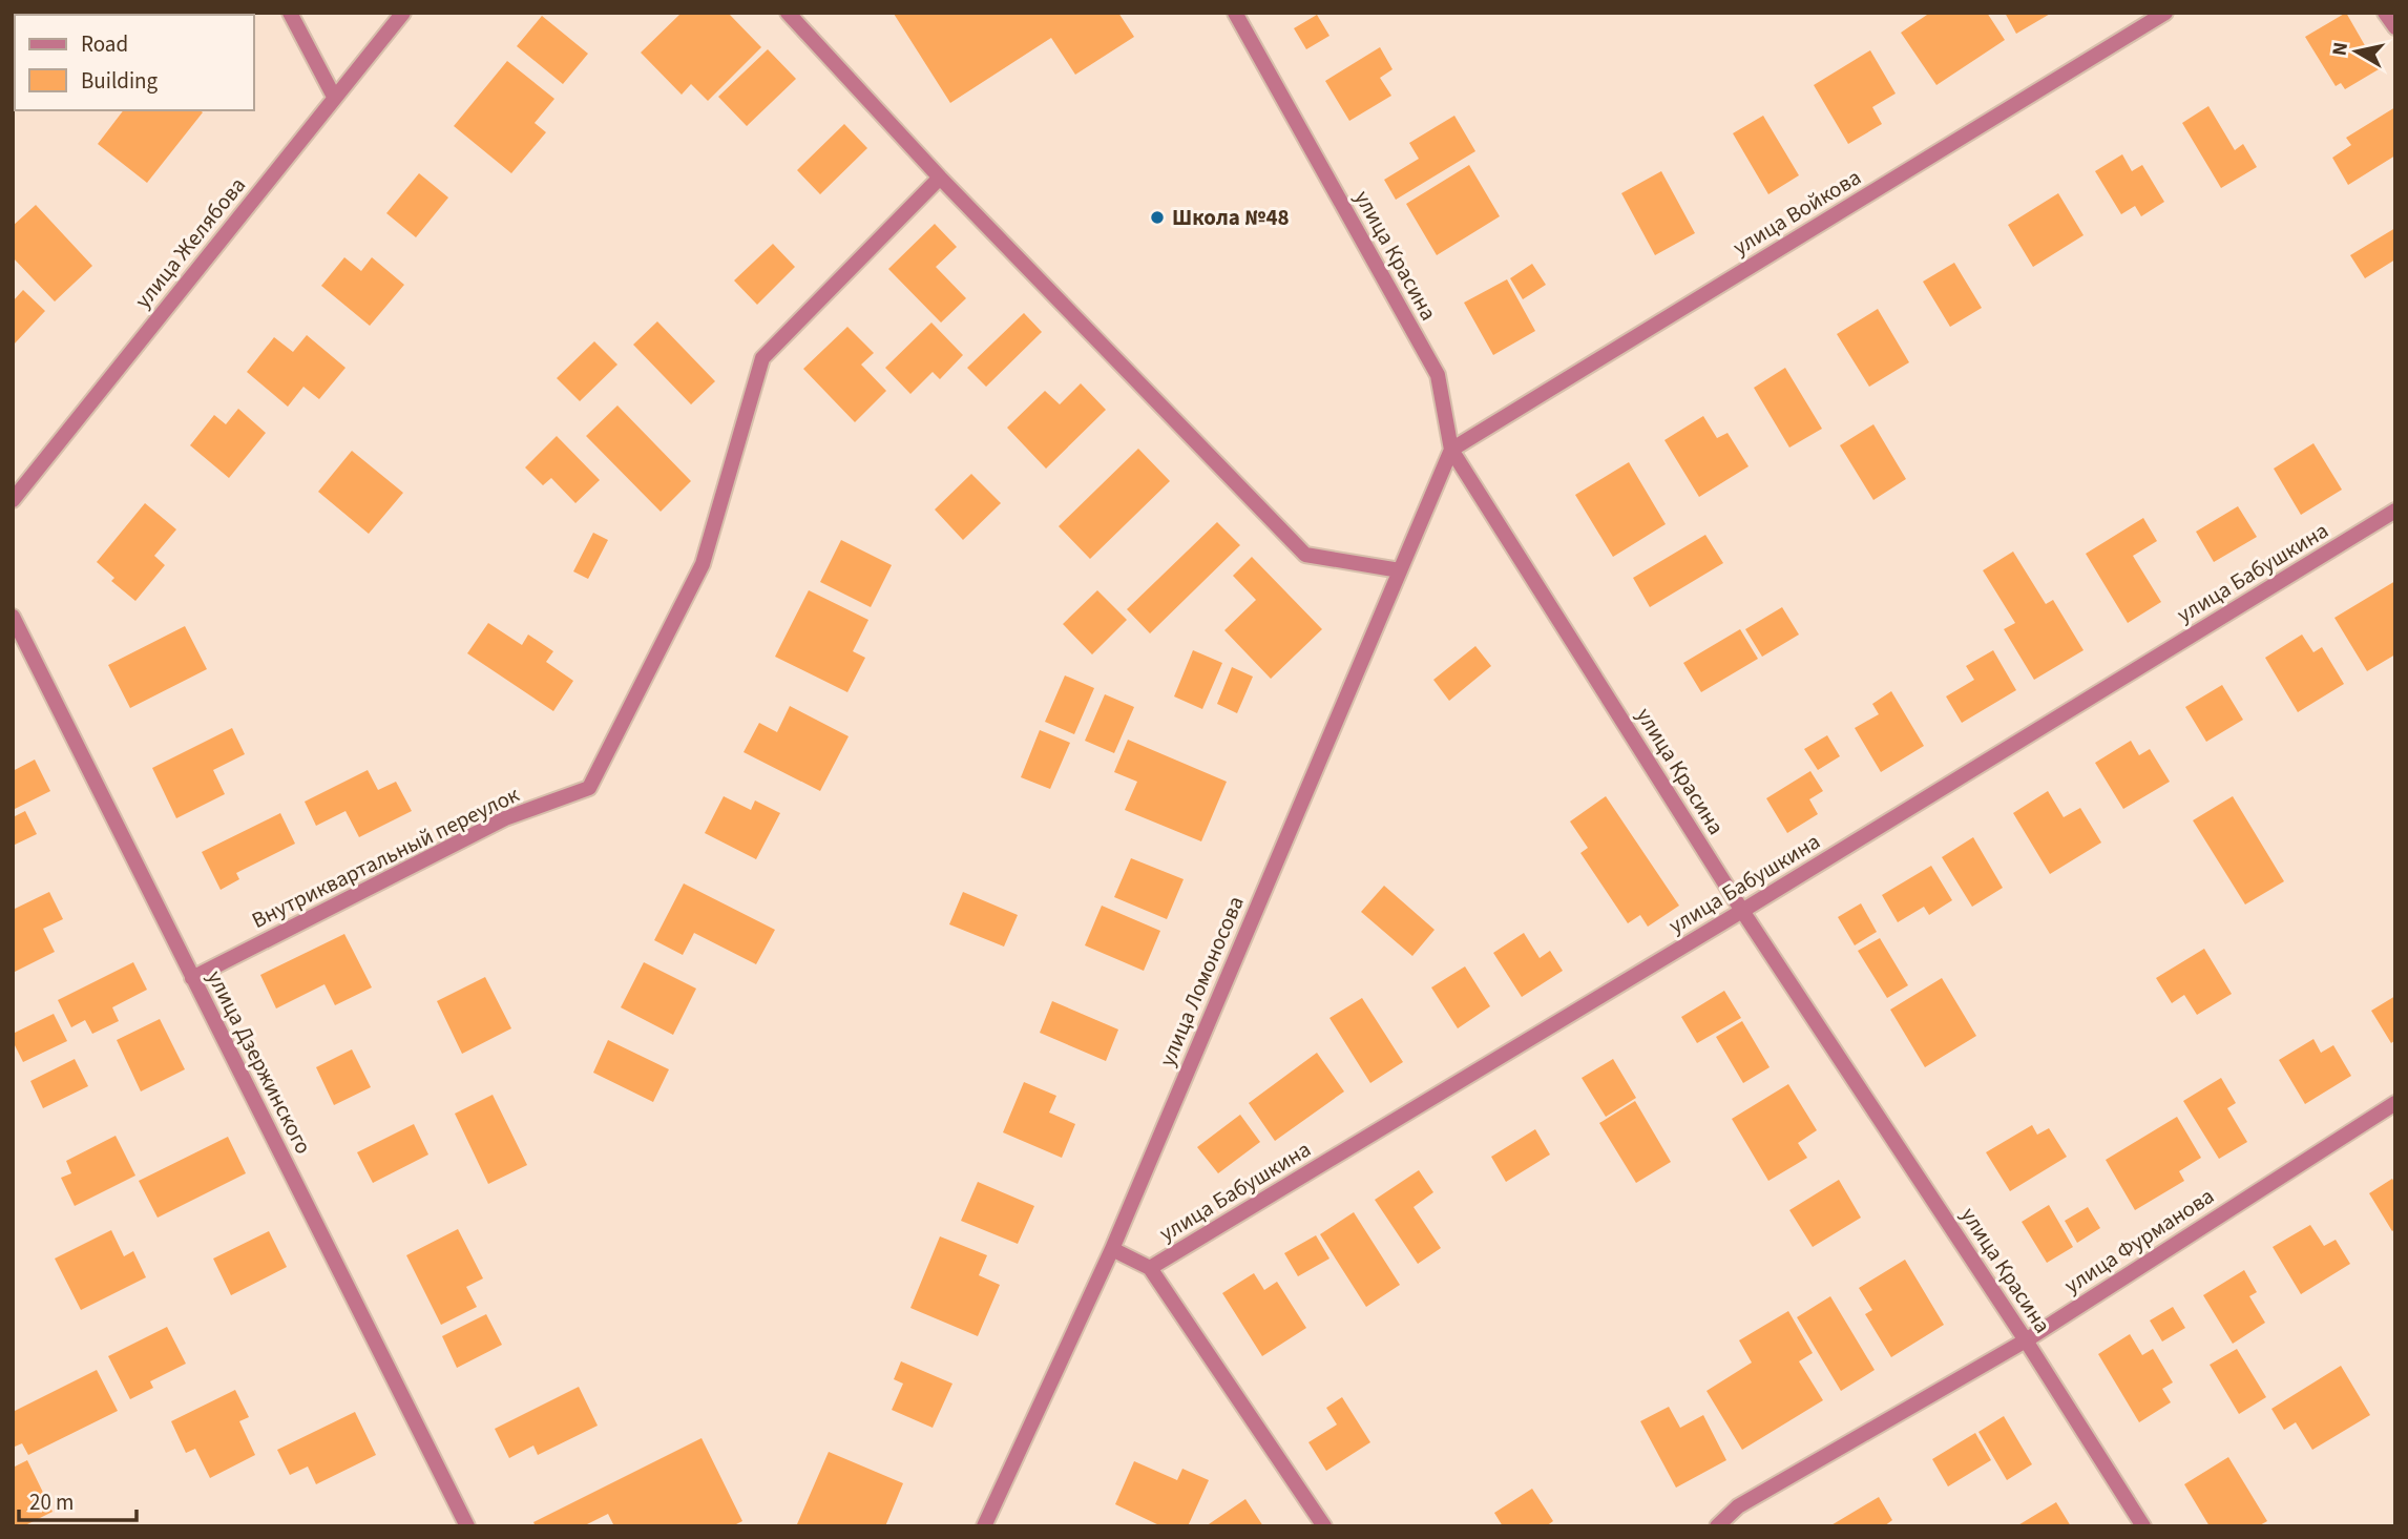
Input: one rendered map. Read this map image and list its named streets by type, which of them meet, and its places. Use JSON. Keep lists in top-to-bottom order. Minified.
{"streets":{"street":["улица Войкова","улица Желябова","улица Красина","улица Бабушкина","Внутриквартальный переулок","улица Ломоносова","улица Дзержинского","улица Фурманова"]},"crossings":[["улица Войкова","улица Красина"],["улица Войкова","улица Ломоносова"],["улица Красина","улица Бабушкина"],["улица Красина","улица Ломоносова"],["улица Красина","улица Фурманова"],["улица Бабушкина","улица Ломоносова"],["Внутриквартальный переулок","улица Дзержинского"]],"places":["Школа №48"],"legend":["Road","Building"],"scale_bar":"20 m","north":"left"}
